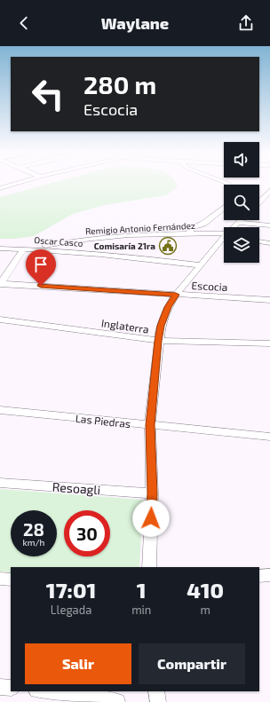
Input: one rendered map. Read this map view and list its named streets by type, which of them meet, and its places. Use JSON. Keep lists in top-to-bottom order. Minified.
{"streets":{"street":["Remigio Antonio Fernández","Oscar Casco","Escocia","Inglaterra","Las Piedras","Resoagli"]},"crossings":[["Remigio Antonio Fernández","Oscar Casco"]],"places":{"public building":["Comisaría 21ra"]},"page":{"header":"Waylane","turn":["280 m","Escocia"],"speed":"28 km/h","limit":"30","eta":["17:01","Llegada","1","min","410","m"],"buttons":["Salir","Compartir"]}}
